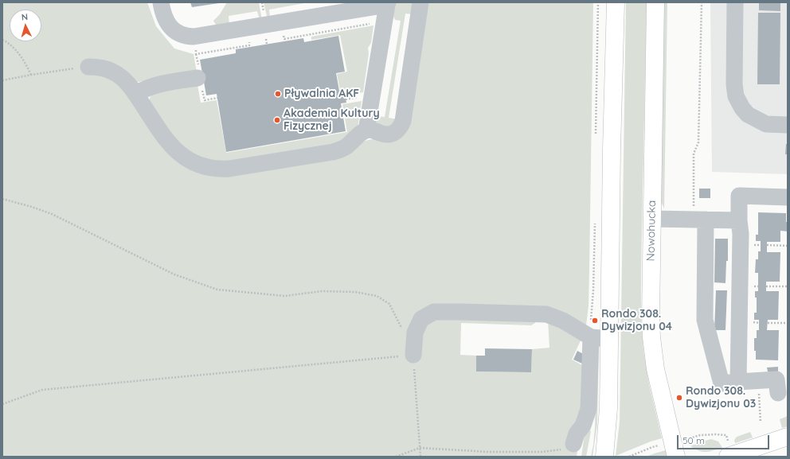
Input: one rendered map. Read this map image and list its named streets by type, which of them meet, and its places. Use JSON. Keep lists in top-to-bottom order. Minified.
{"streets":{"main road":["Nowohucka"]},"places":["Pływalnia AKF","Akademia Kultury Fizycznej","Rondo 308. Dywizjonu 04","Rondo 308. Dywizjonu 03"],"scale_bar":"50 m","north":"top"}
